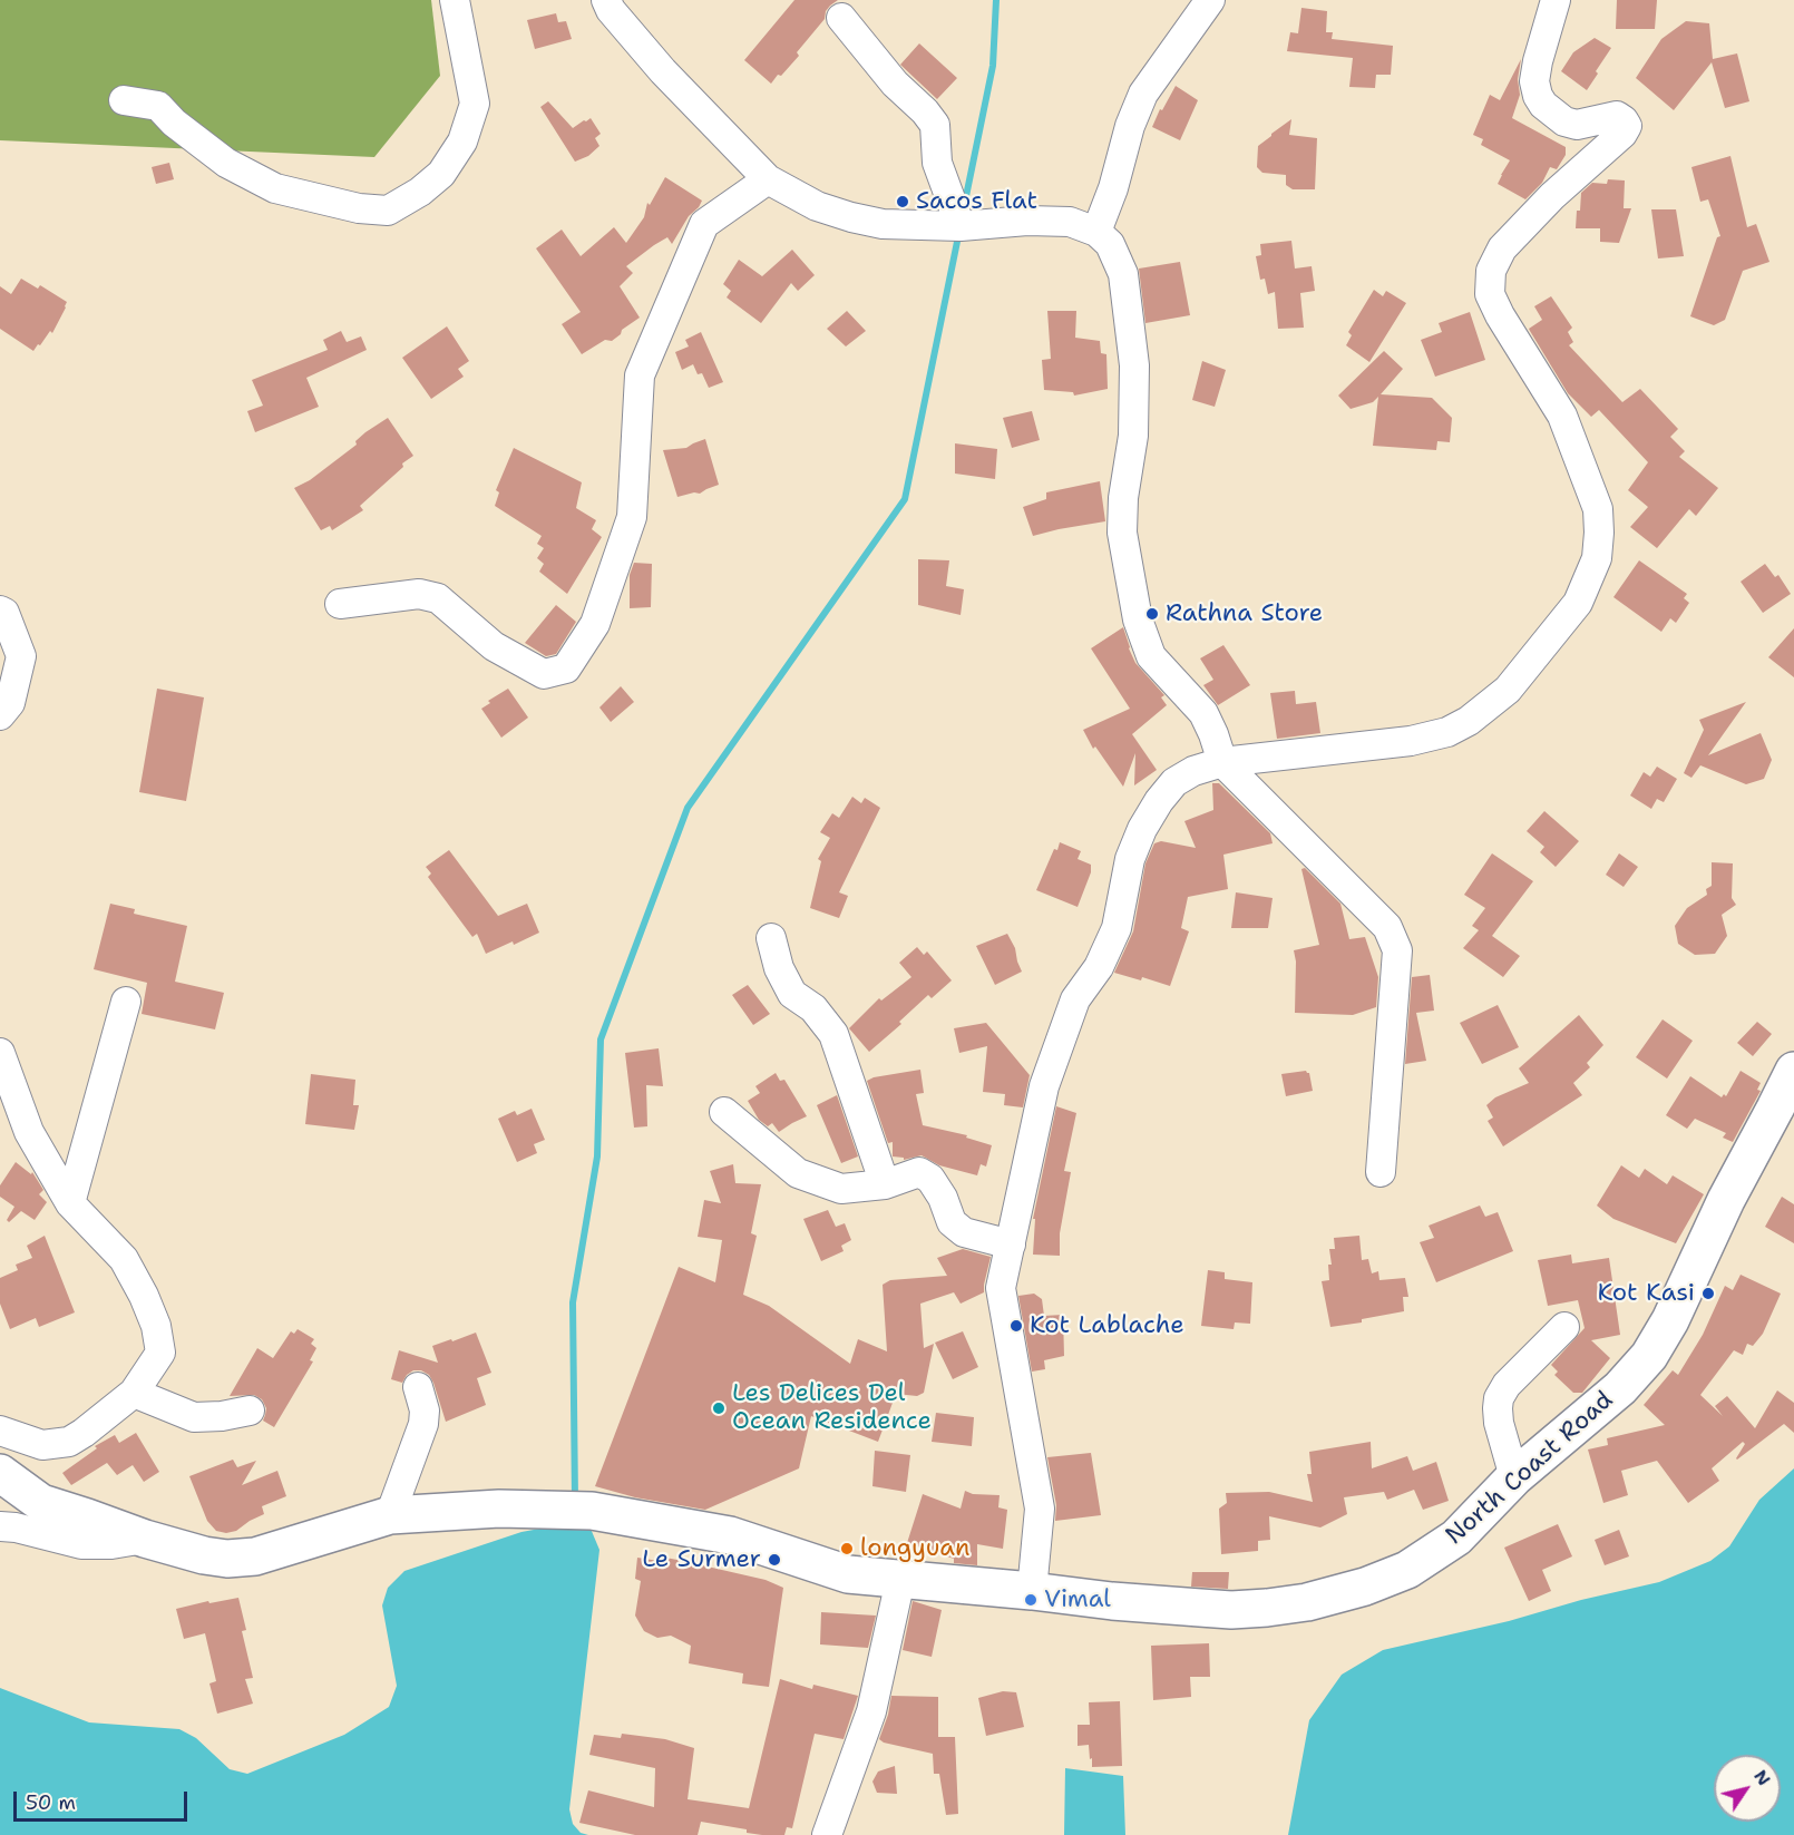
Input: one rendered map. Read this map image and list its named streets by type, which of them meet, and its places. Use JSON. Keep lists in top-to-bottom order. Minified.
{"streets":{"main road":["North Coast Road"]},"places":["Sacos Flat","Rathna Store","Kot Kasi","Kot Lablache","Les Delices Del Ocean Residence","longyuan","Le Surmer","Vimal"],"scale_bar":"50 m","north":"top right"}
